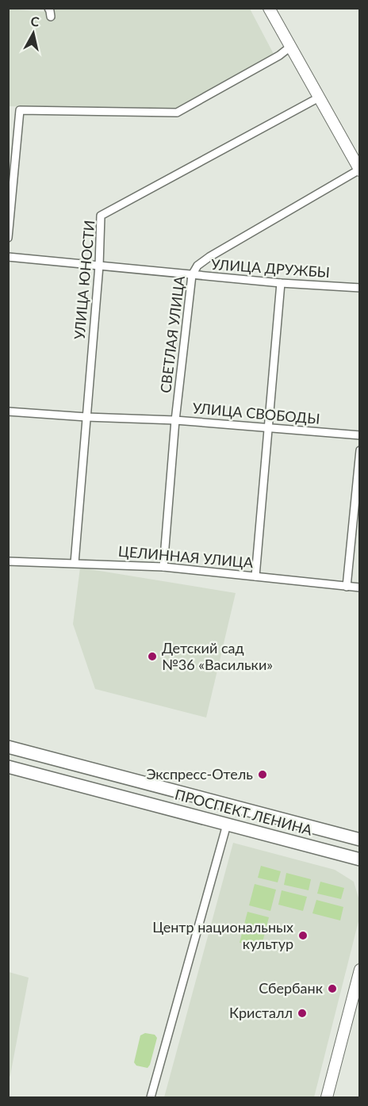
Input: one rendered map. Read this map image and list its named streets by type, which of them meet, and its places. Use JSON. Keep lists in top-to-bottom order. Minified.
{"streets":{"main road":["ПРОСПЕКТ ЛЕНИНА"],"street":["УЛИЦА ДРУЖБЫ","УЛИЦА ЮНОСТИ","СВЕТЛАЯ УЛИЦА","УЛИЦА СВОБОДЫ","ЦЕЛИННАЯ УЛИЦА"]},"crossings":[["УЛИЦА ДРУЖБЫ","УЛИЦА ЮНОСТИ"],["УЛИЦА ДРУЖБЫ","СВЕТЛАЯ УЛИЦА"],["УЛИЦА ЮНОСТИ","УЛИЦА СВОБОДЫ"],["УЛИЦА ЮНОСТИ","ЦЕЛИННАЯ УЛИЦА"],["СВЕТЛАЯ УЛИЦА","УЛИЦА СВОБОДЫ"],["СВЕТЛАЯ УЛИЦА","ЦЕЛИННАЯ УЛИЦА"]],"places":["Детский сад №36 «Васильки»","Экспресс-Отель","Центр национальных культур","Сбербанк","Кристалл"],"north":"top"}
